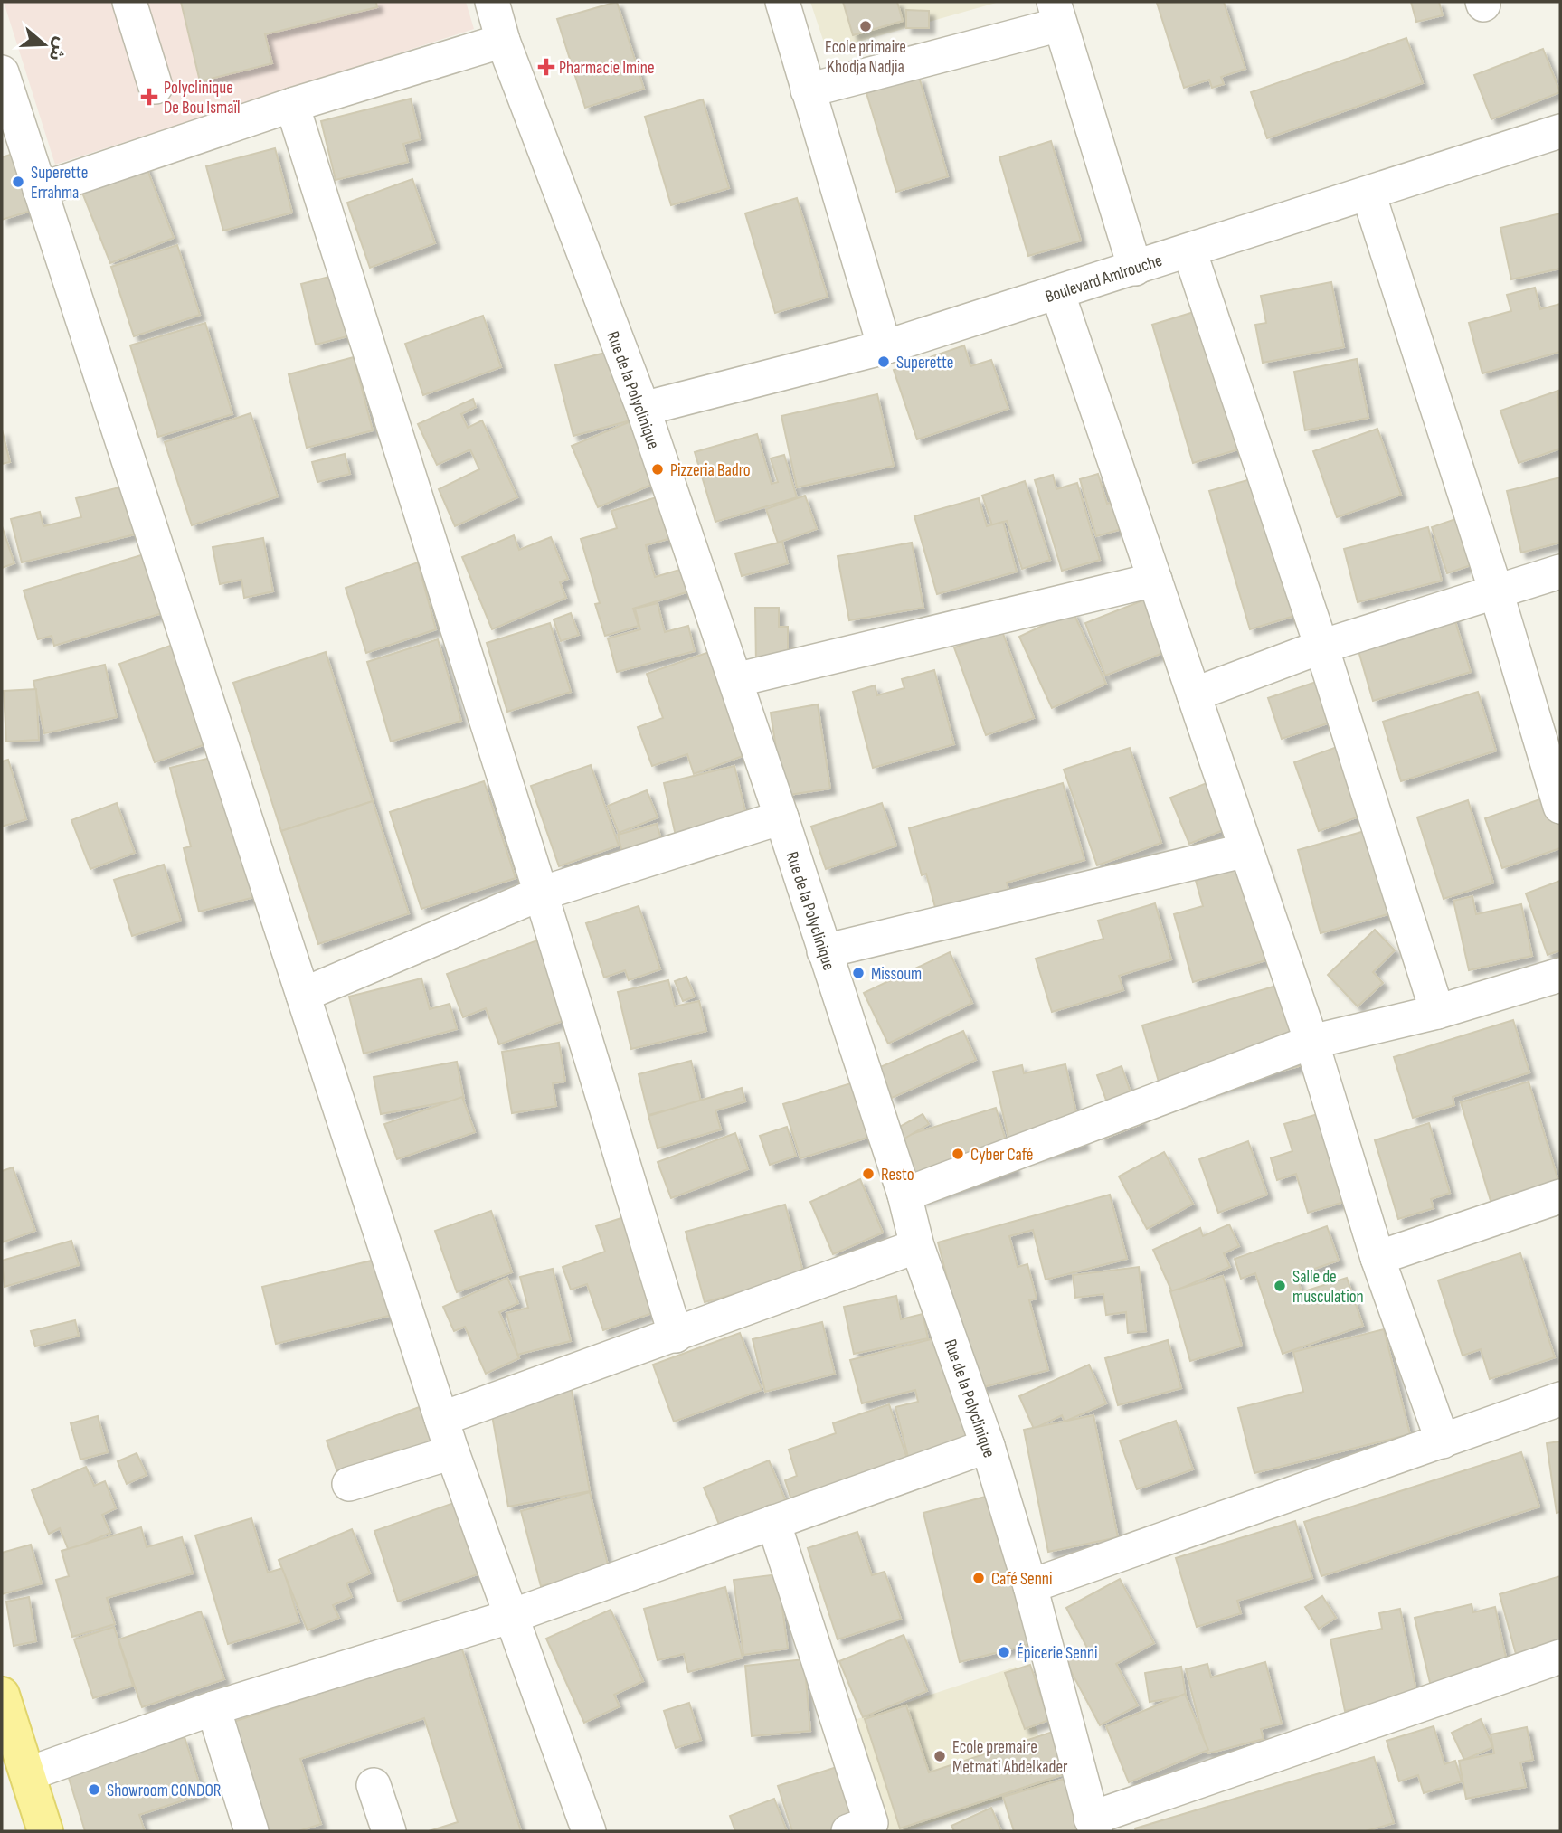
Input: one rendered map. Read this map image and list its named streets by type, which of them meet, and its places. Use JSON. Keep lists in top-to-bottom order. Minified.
{"streets":{"street":["Boulevard Amirouche","Rue de la Polyclinique"]},"crossings":[["Boulevard Amirouche","Rue de la Polyclinique"]],"places":{"other":["Ecole primaire Khodja Nadjia","Superette Errahma","Superette","Pizzeria Badro","Missoum","Cyber Café","Resto","Salle de musculation","Café Senni","Épicerie Senni","Ecole premaire Metmati Abdelkader","Showroom CONDOR"],"health":["Pharmacie Imine","Polyclinique De Bou Ismaïl"]},"north":"right"}
